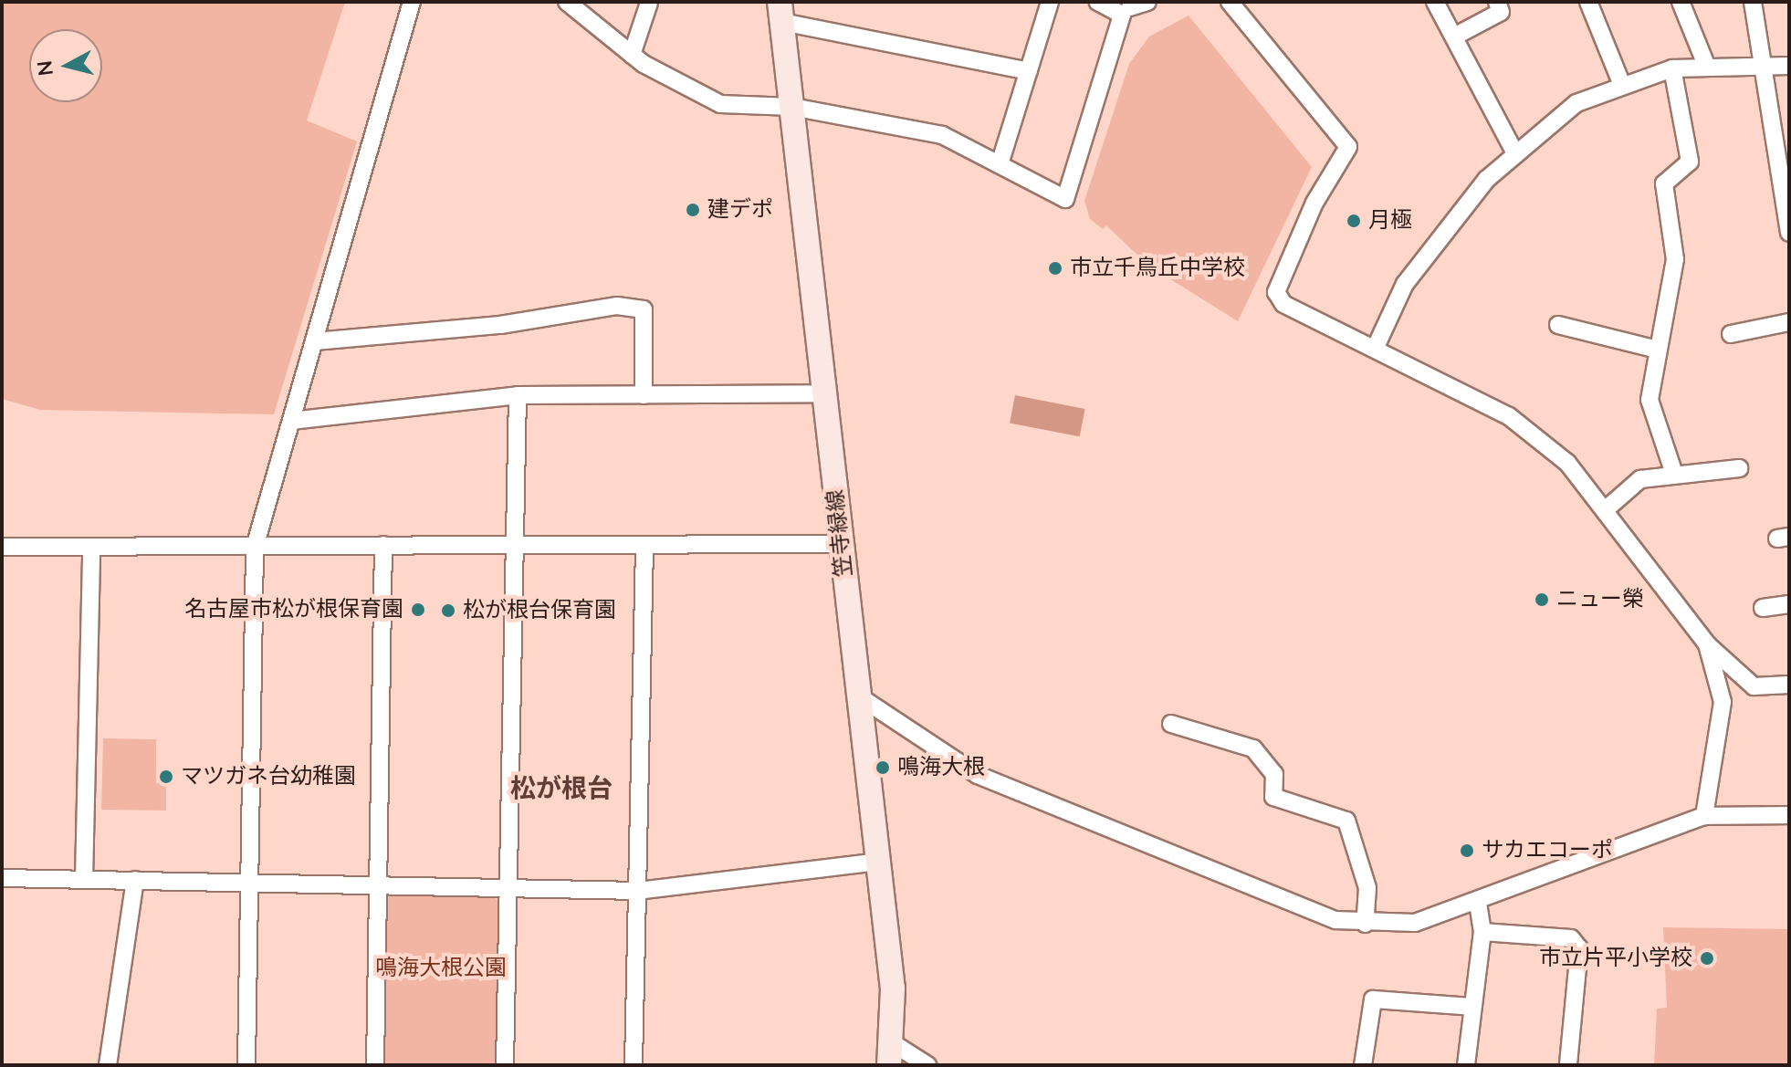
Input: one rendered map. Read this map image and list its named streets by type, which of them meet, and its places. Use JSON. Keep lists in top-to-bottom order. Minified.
{"streets":{"street":["笠寺緑線"]},"districts":["松が根台"],"parks":["鳴海大根公園"],"places":["建デポ","月極","市立千鳥丘中学校","ニュー榮","名古屋市松が根保育園","松が根台保育園","鳴海大根","マツガネ台幼稚園","サカエコーポ","市立片平小学校"],"north":"left"}
